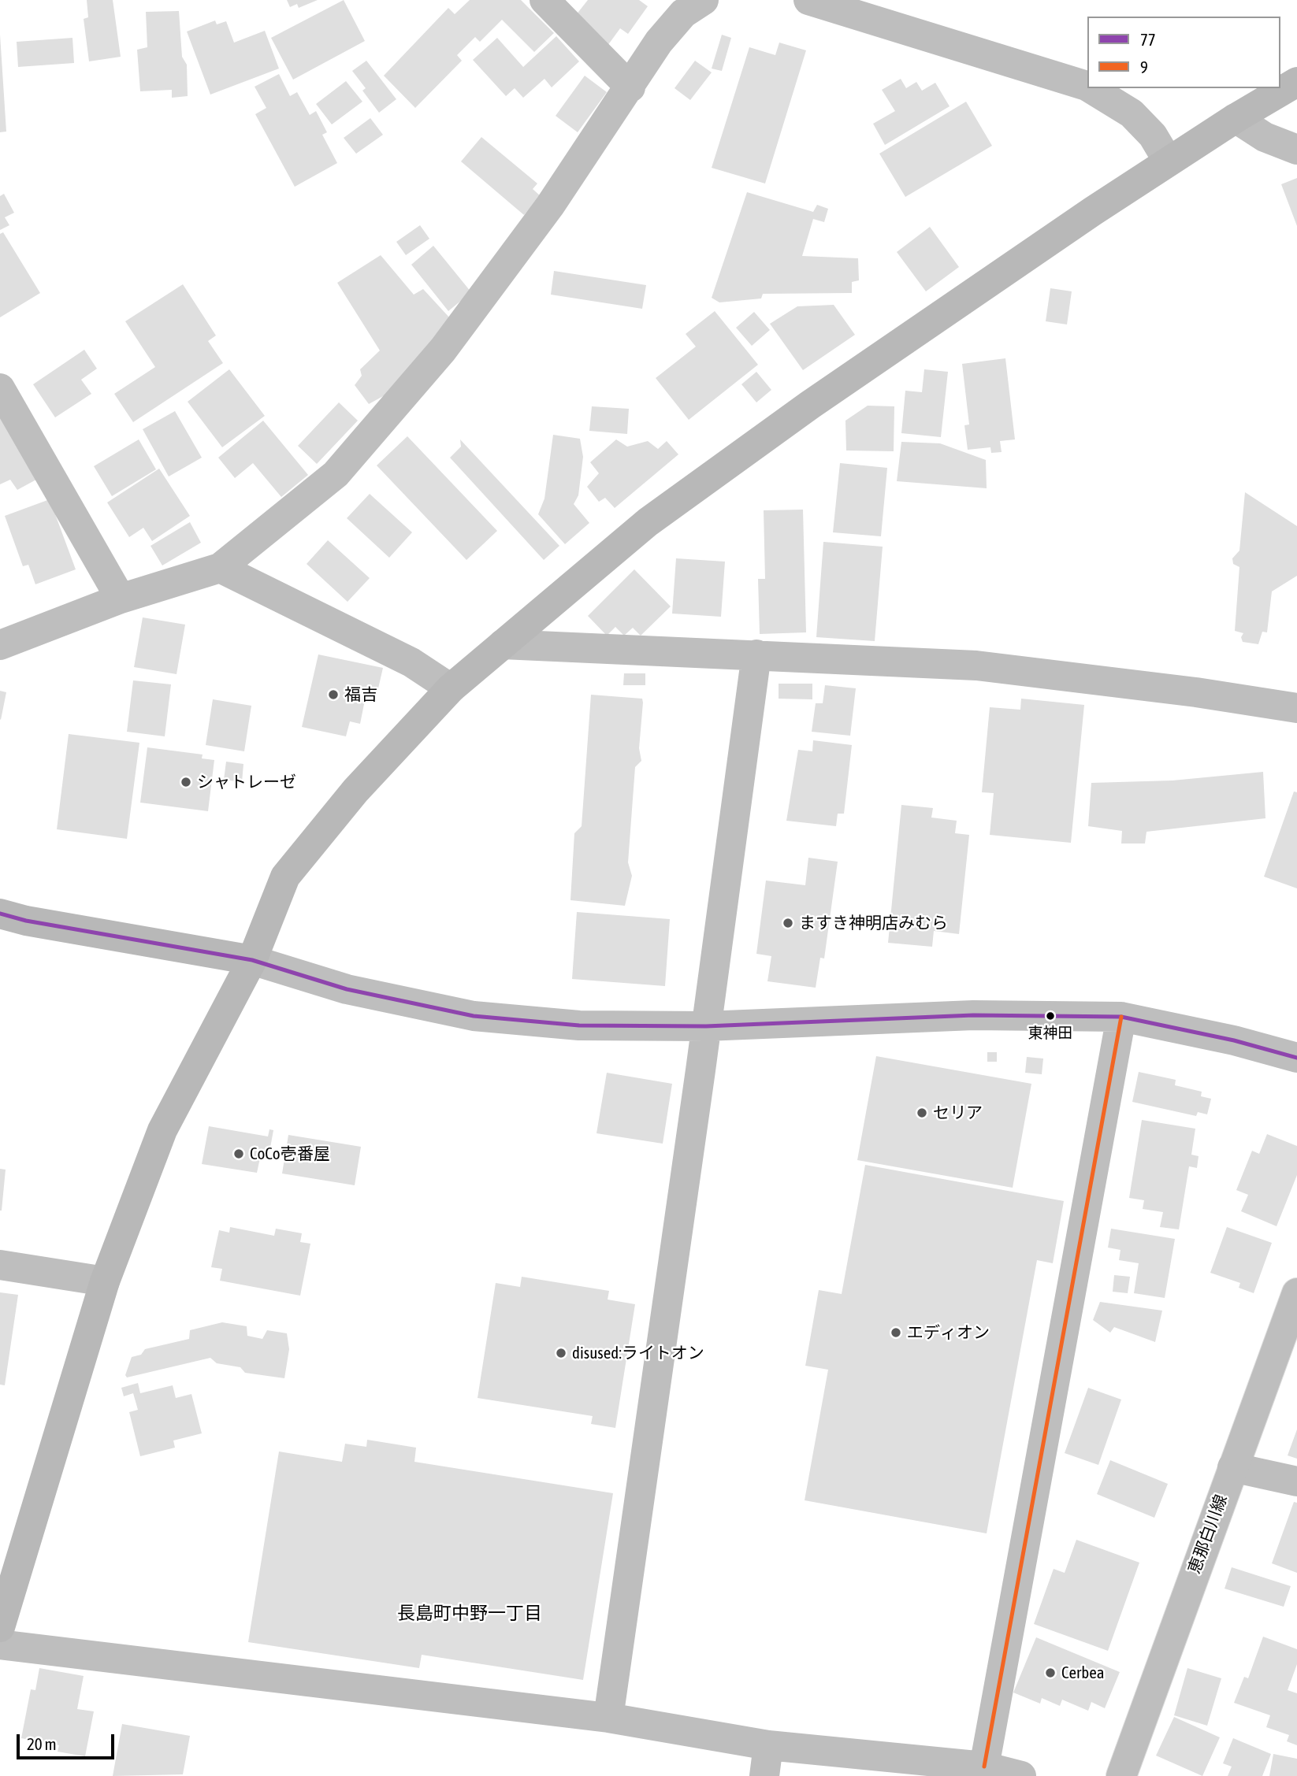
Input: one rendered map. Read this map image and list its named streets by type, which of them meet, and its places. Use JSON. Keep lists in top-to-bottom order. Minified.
{"streets":{"street":["恵那白川線"]},"districts":["長島町中野一丁目"],"places":["福吉","シャトレーゼ","ますき神明店みむら","東神田","セリア","CoCo壱番屋","エディオン","disused:ライトオン","Cerbea"],"lines":["transit line 77","transit line 9"],"legend":["77","9"],"scale_bar":"20 m"}
